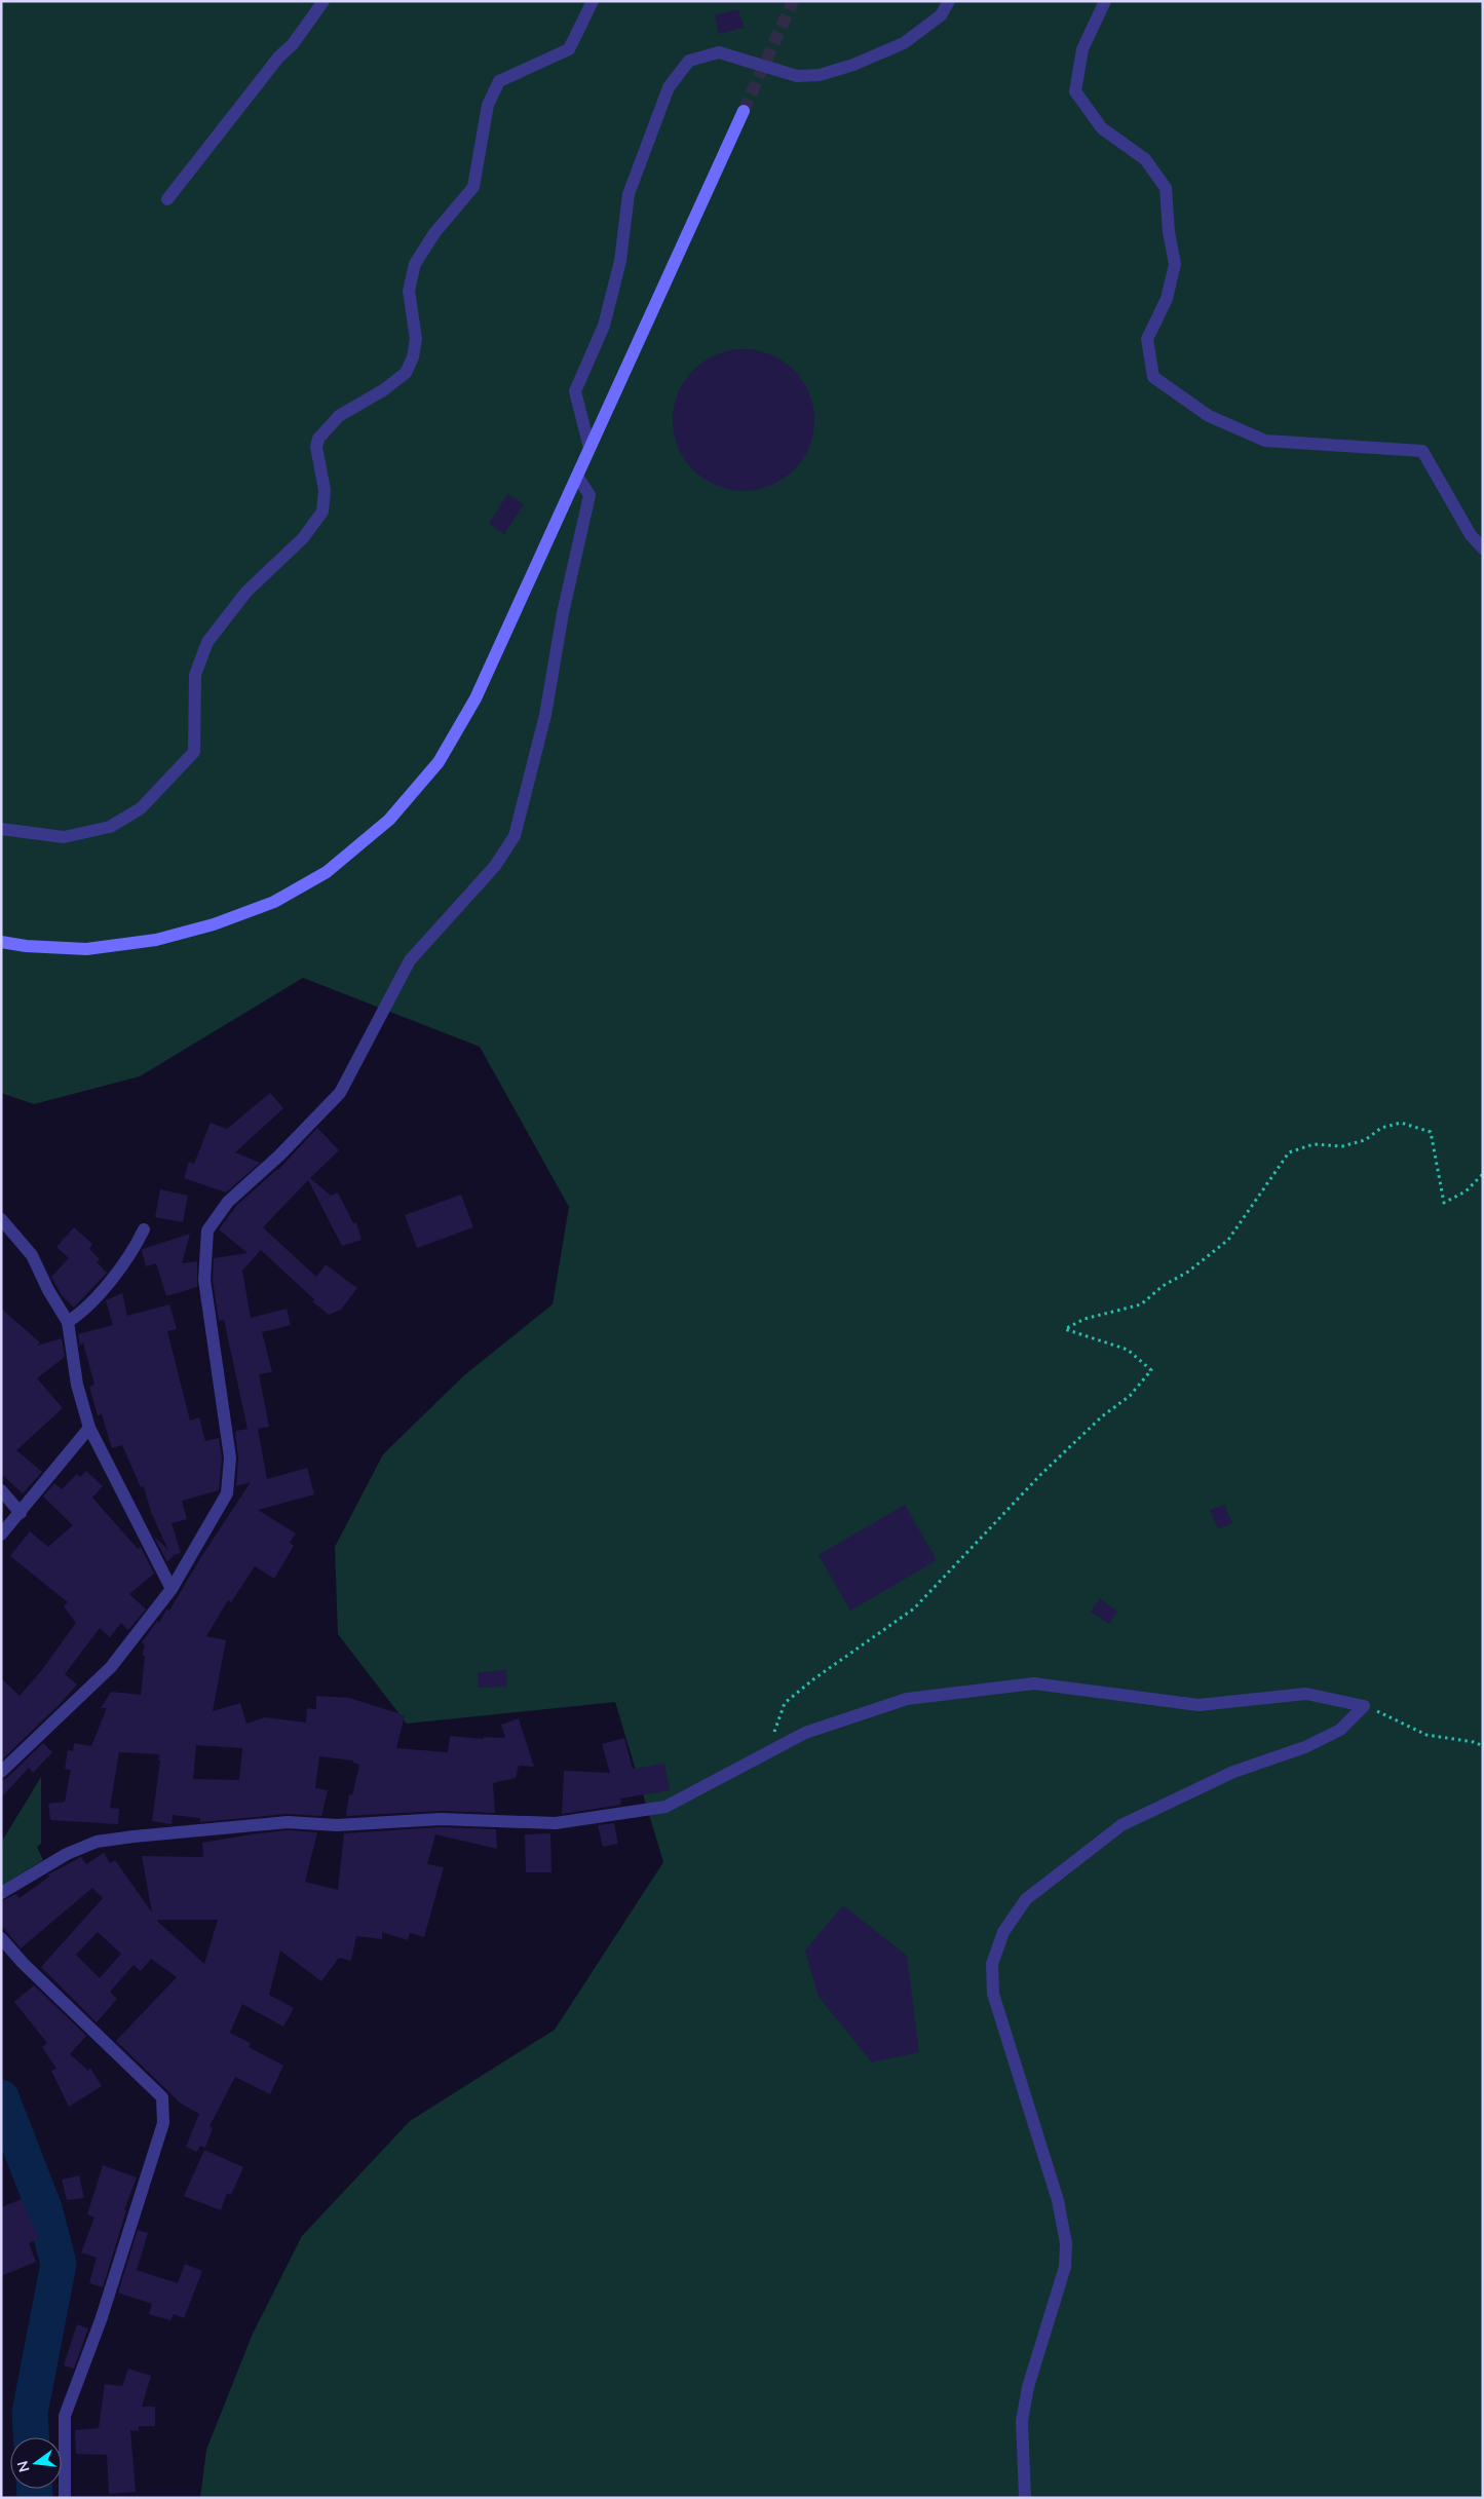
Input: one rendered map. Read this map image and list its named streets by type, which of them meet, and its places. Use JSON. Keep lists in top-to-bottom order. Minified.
{"north":"left"}
